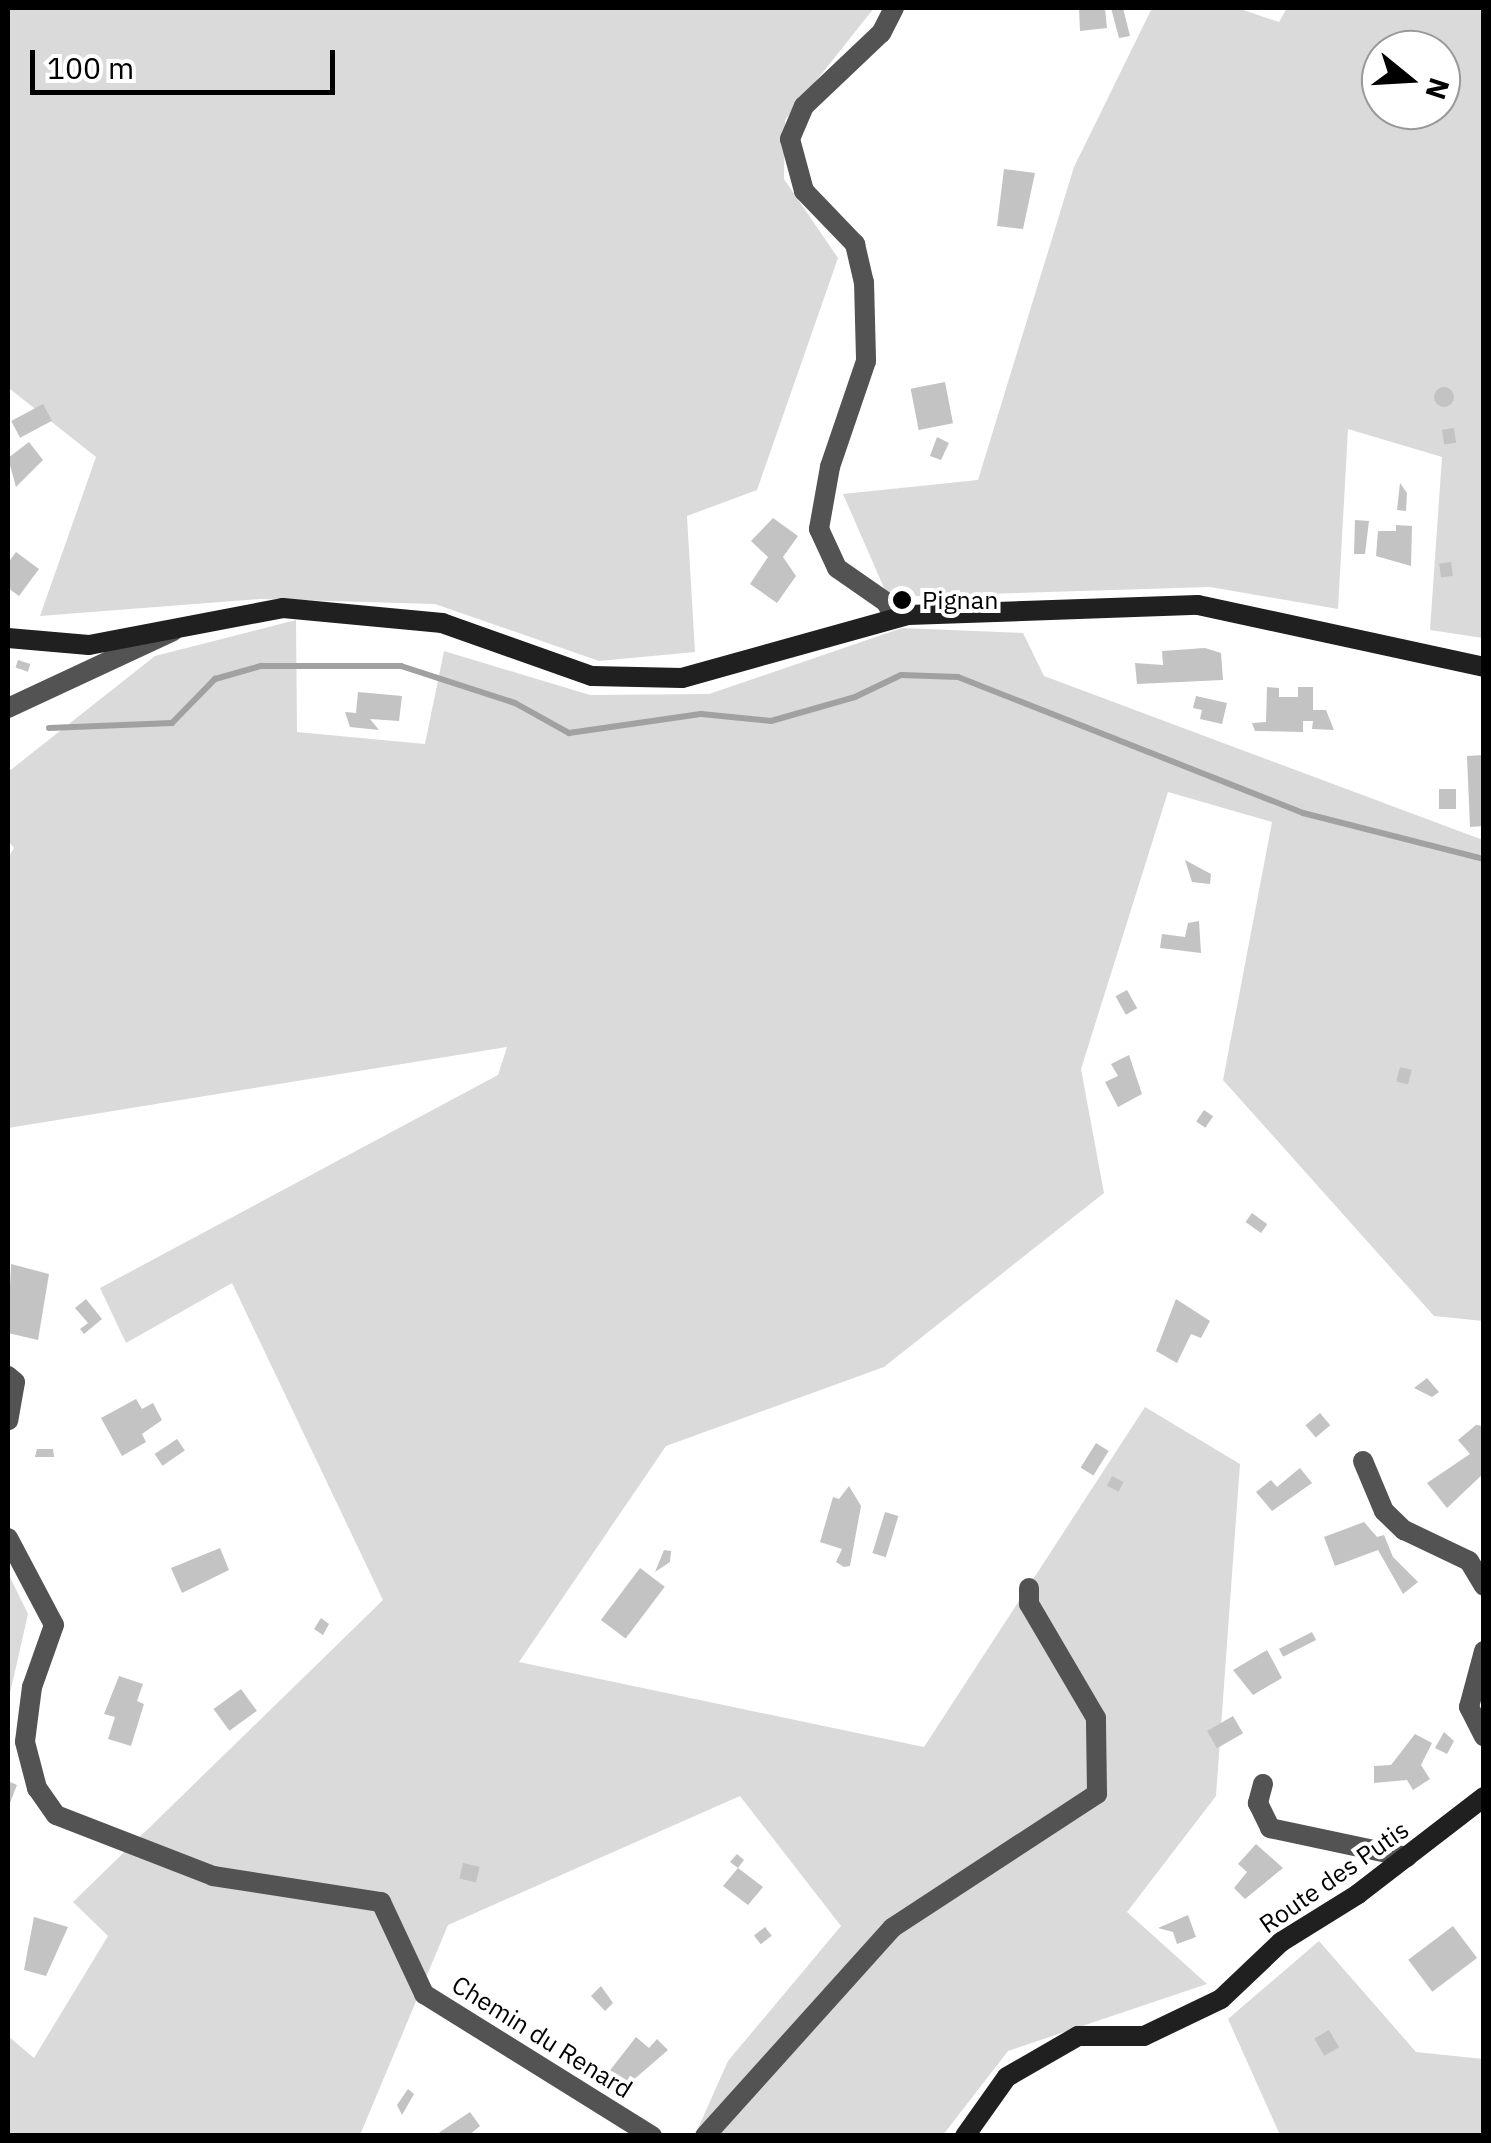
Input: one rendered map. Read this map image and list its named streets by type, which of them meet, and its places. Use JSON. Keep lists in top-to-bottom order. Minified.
{"streets":{"street":["Route des Putis","Chemin du Renard"]},"places":["Pignan"],"scale_bar":"100 m","north":"right"}
